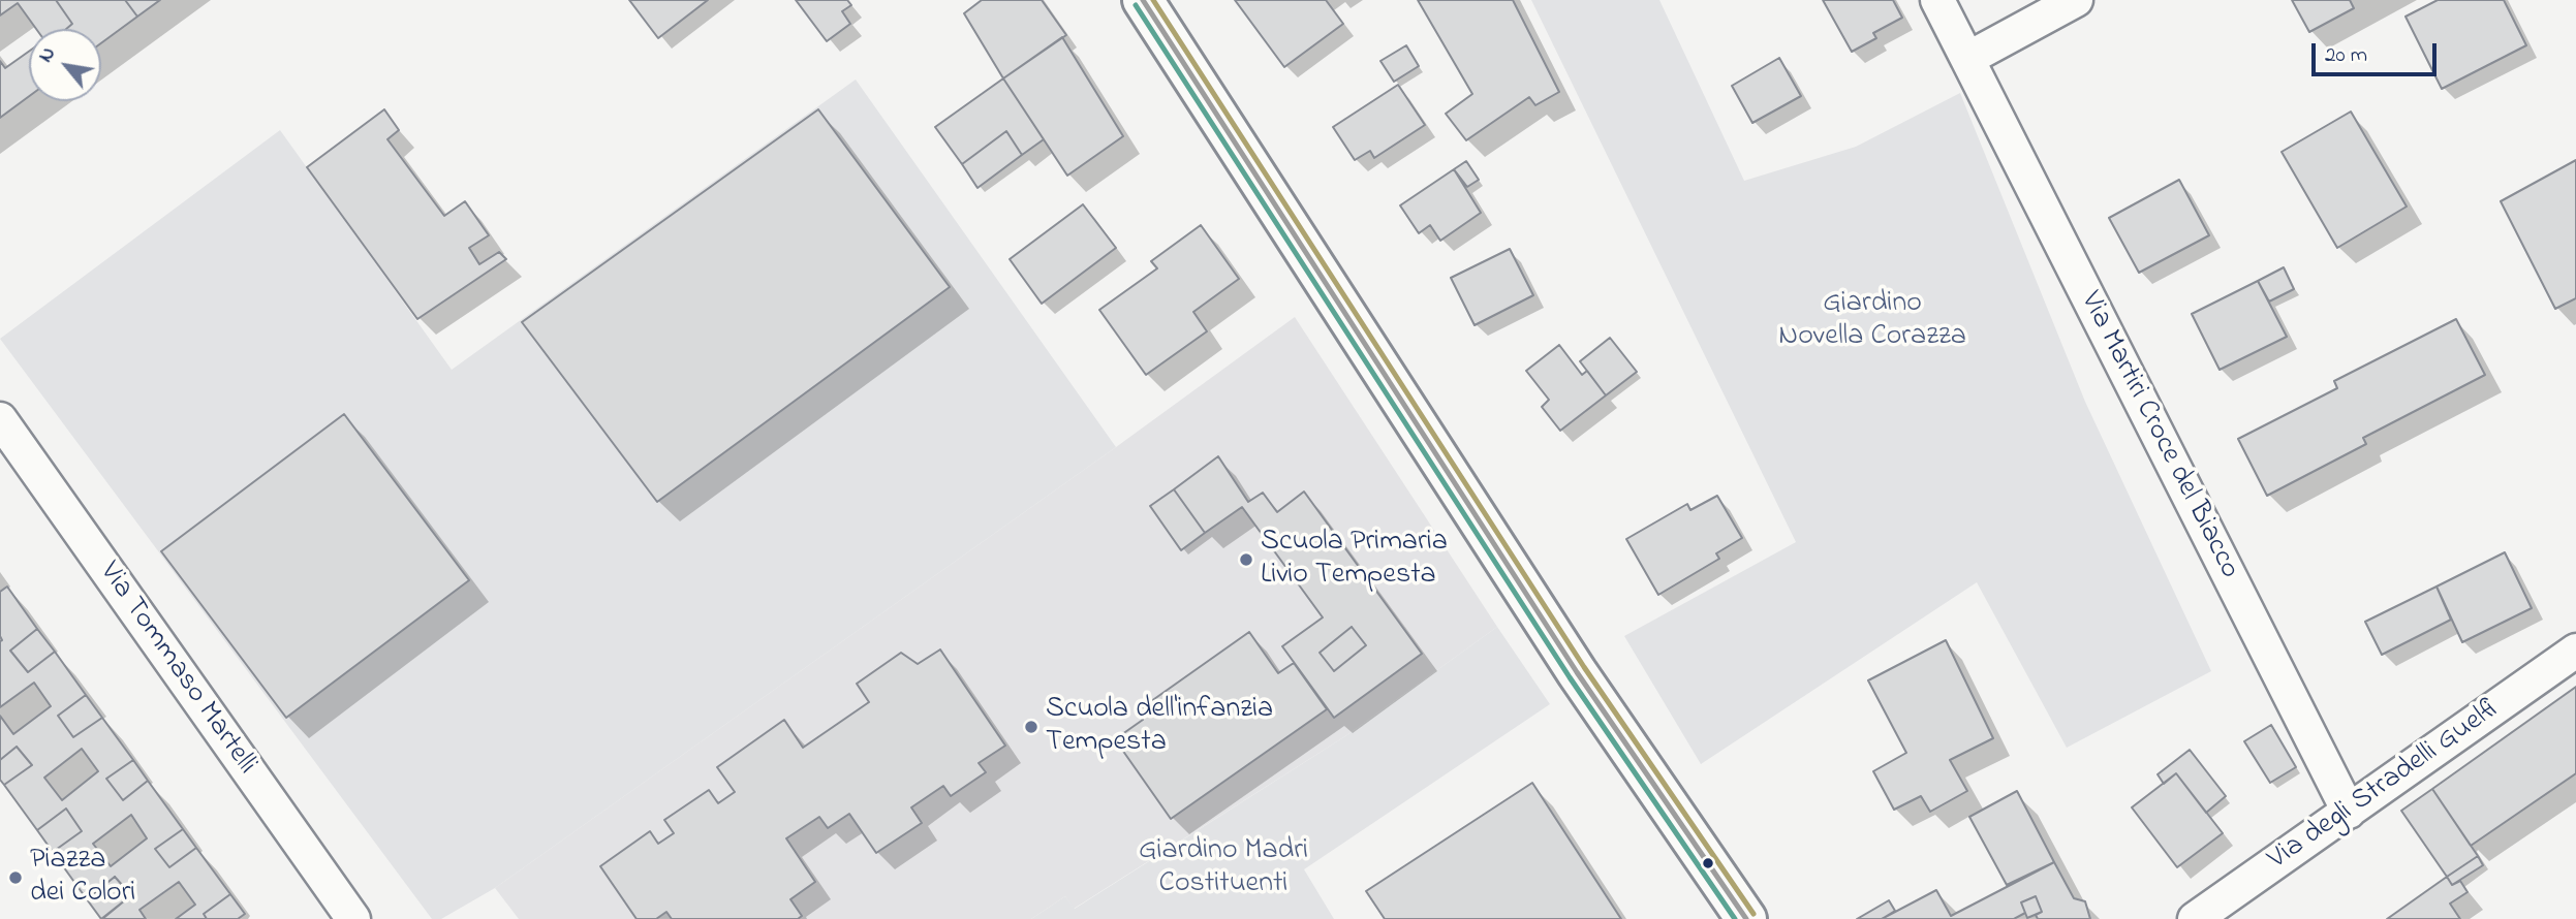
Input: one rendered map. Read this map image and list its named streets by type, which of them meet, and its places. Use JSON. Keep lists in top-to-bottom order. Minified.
{"streets":{"street":["Via Martiri Croce del Biacco","Via Tommaso Martelli","Via degli Stradelli Guelfi"]},"crossings":[["Via Martiri Croce del Biacco","Via degli Stradelli Guelfi"]],"parks":["Giardino Novella Corazza","Giardino Madri Costituenti"],"places":["Scuola Primaria Livio Tempesta","Scuola dell'infanzia Tempesta","Piazza dei Colori"],"scale_bar":"20 m","north":"top left"}
